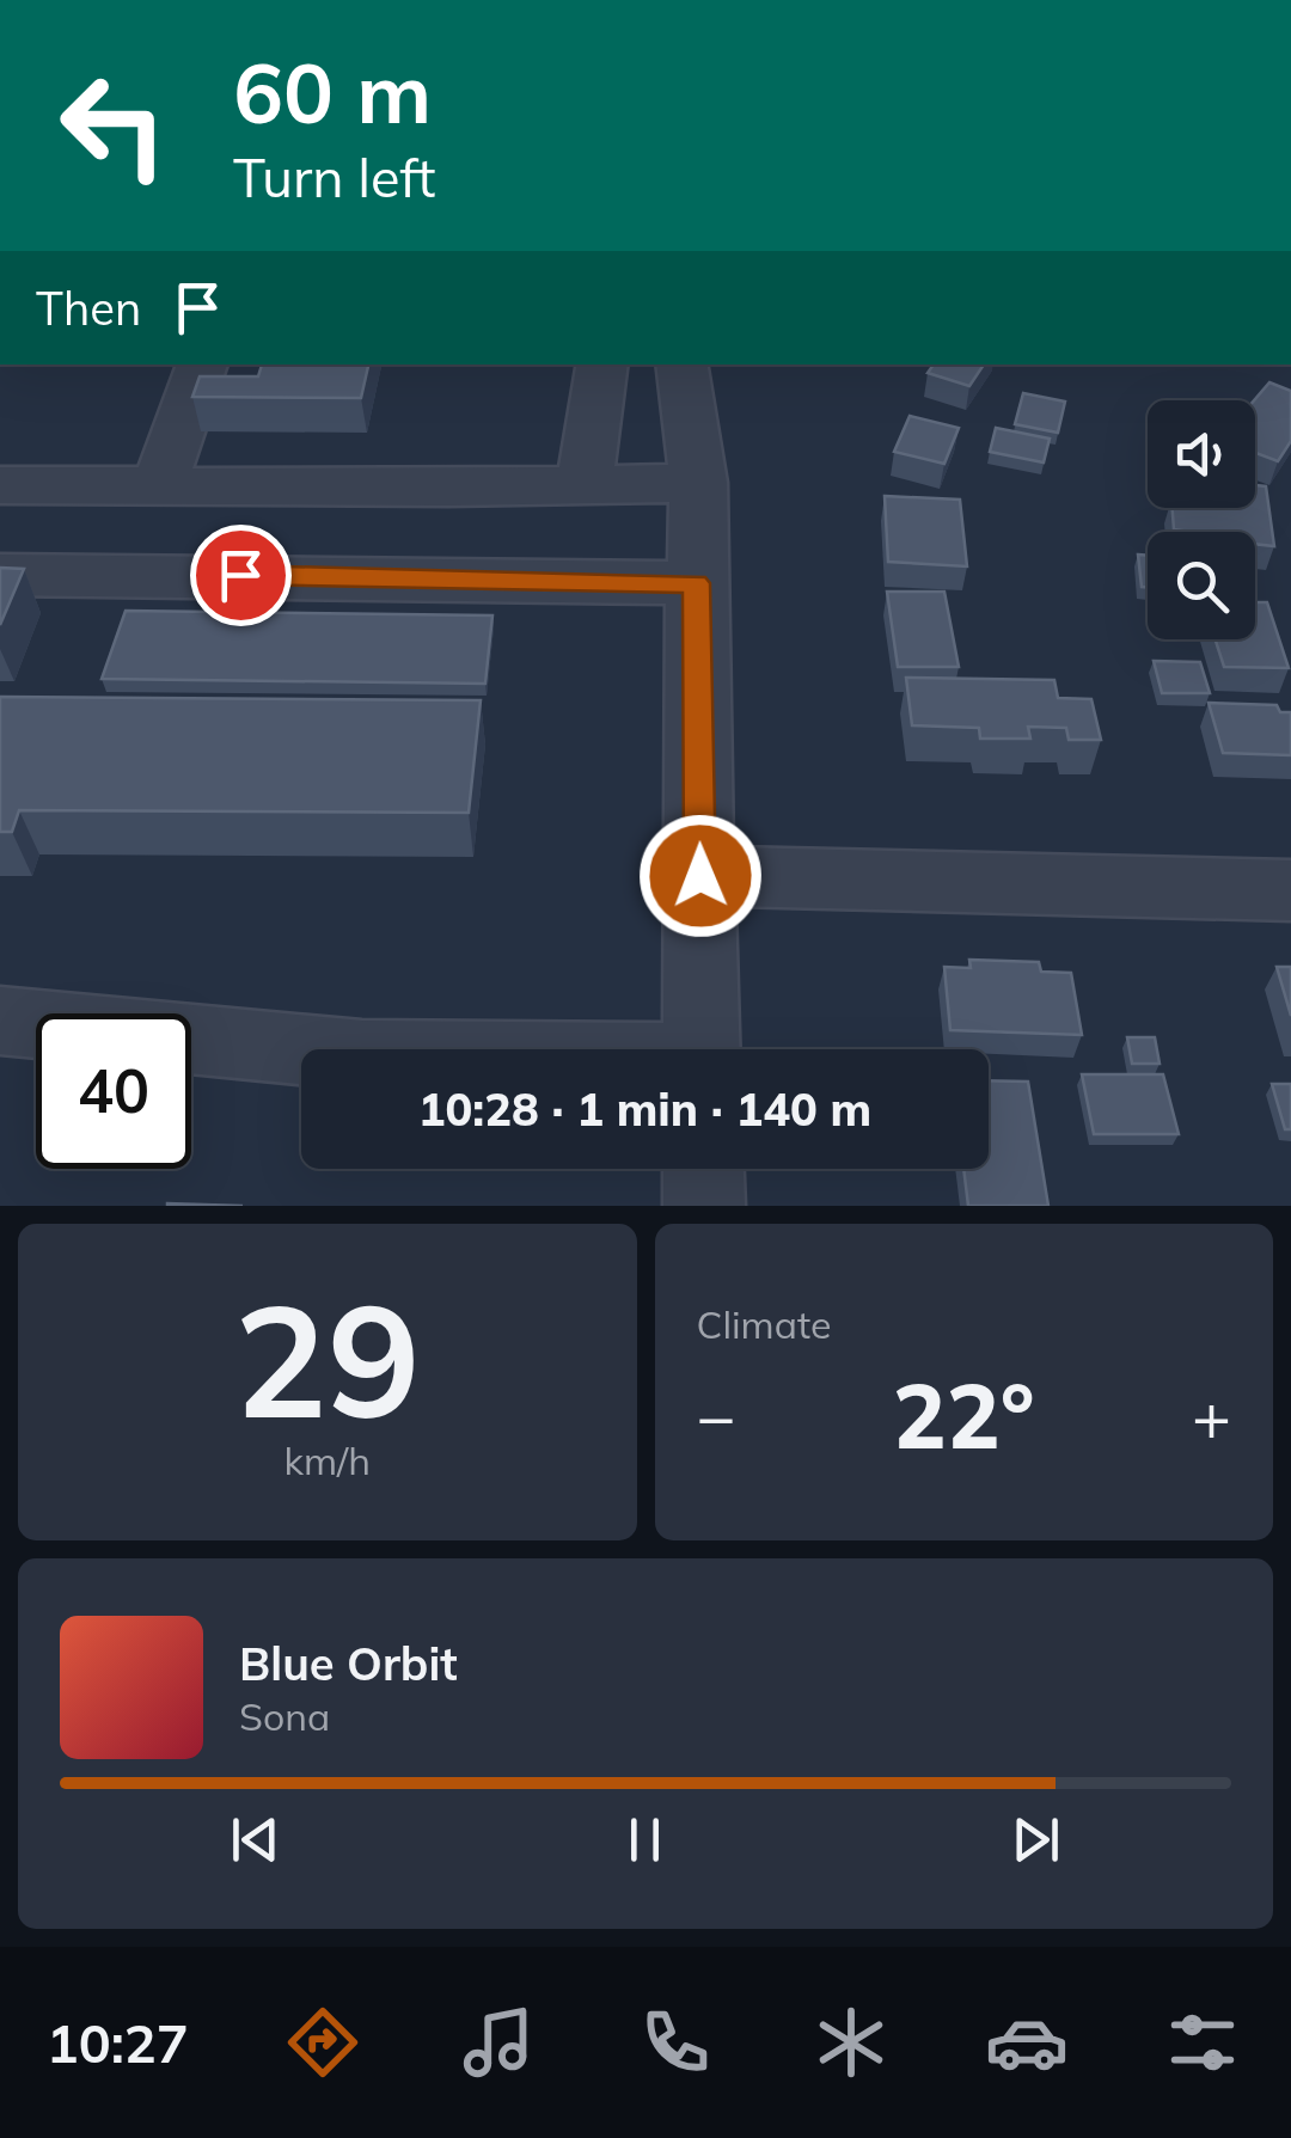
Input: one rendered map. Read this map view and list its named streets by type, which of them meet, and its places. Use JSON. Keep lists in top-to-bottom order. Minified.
{"page":{"turn":["60 m","Turn left"],"then":"Then","limit":"40","trip":"10:28 · 1 min · 140 m","tile":[["29","km/h"],"Climate"],"heat":["−","22°","+"],"song":["Blue Orbit","Sona"],"tabs":"10:27"}}
